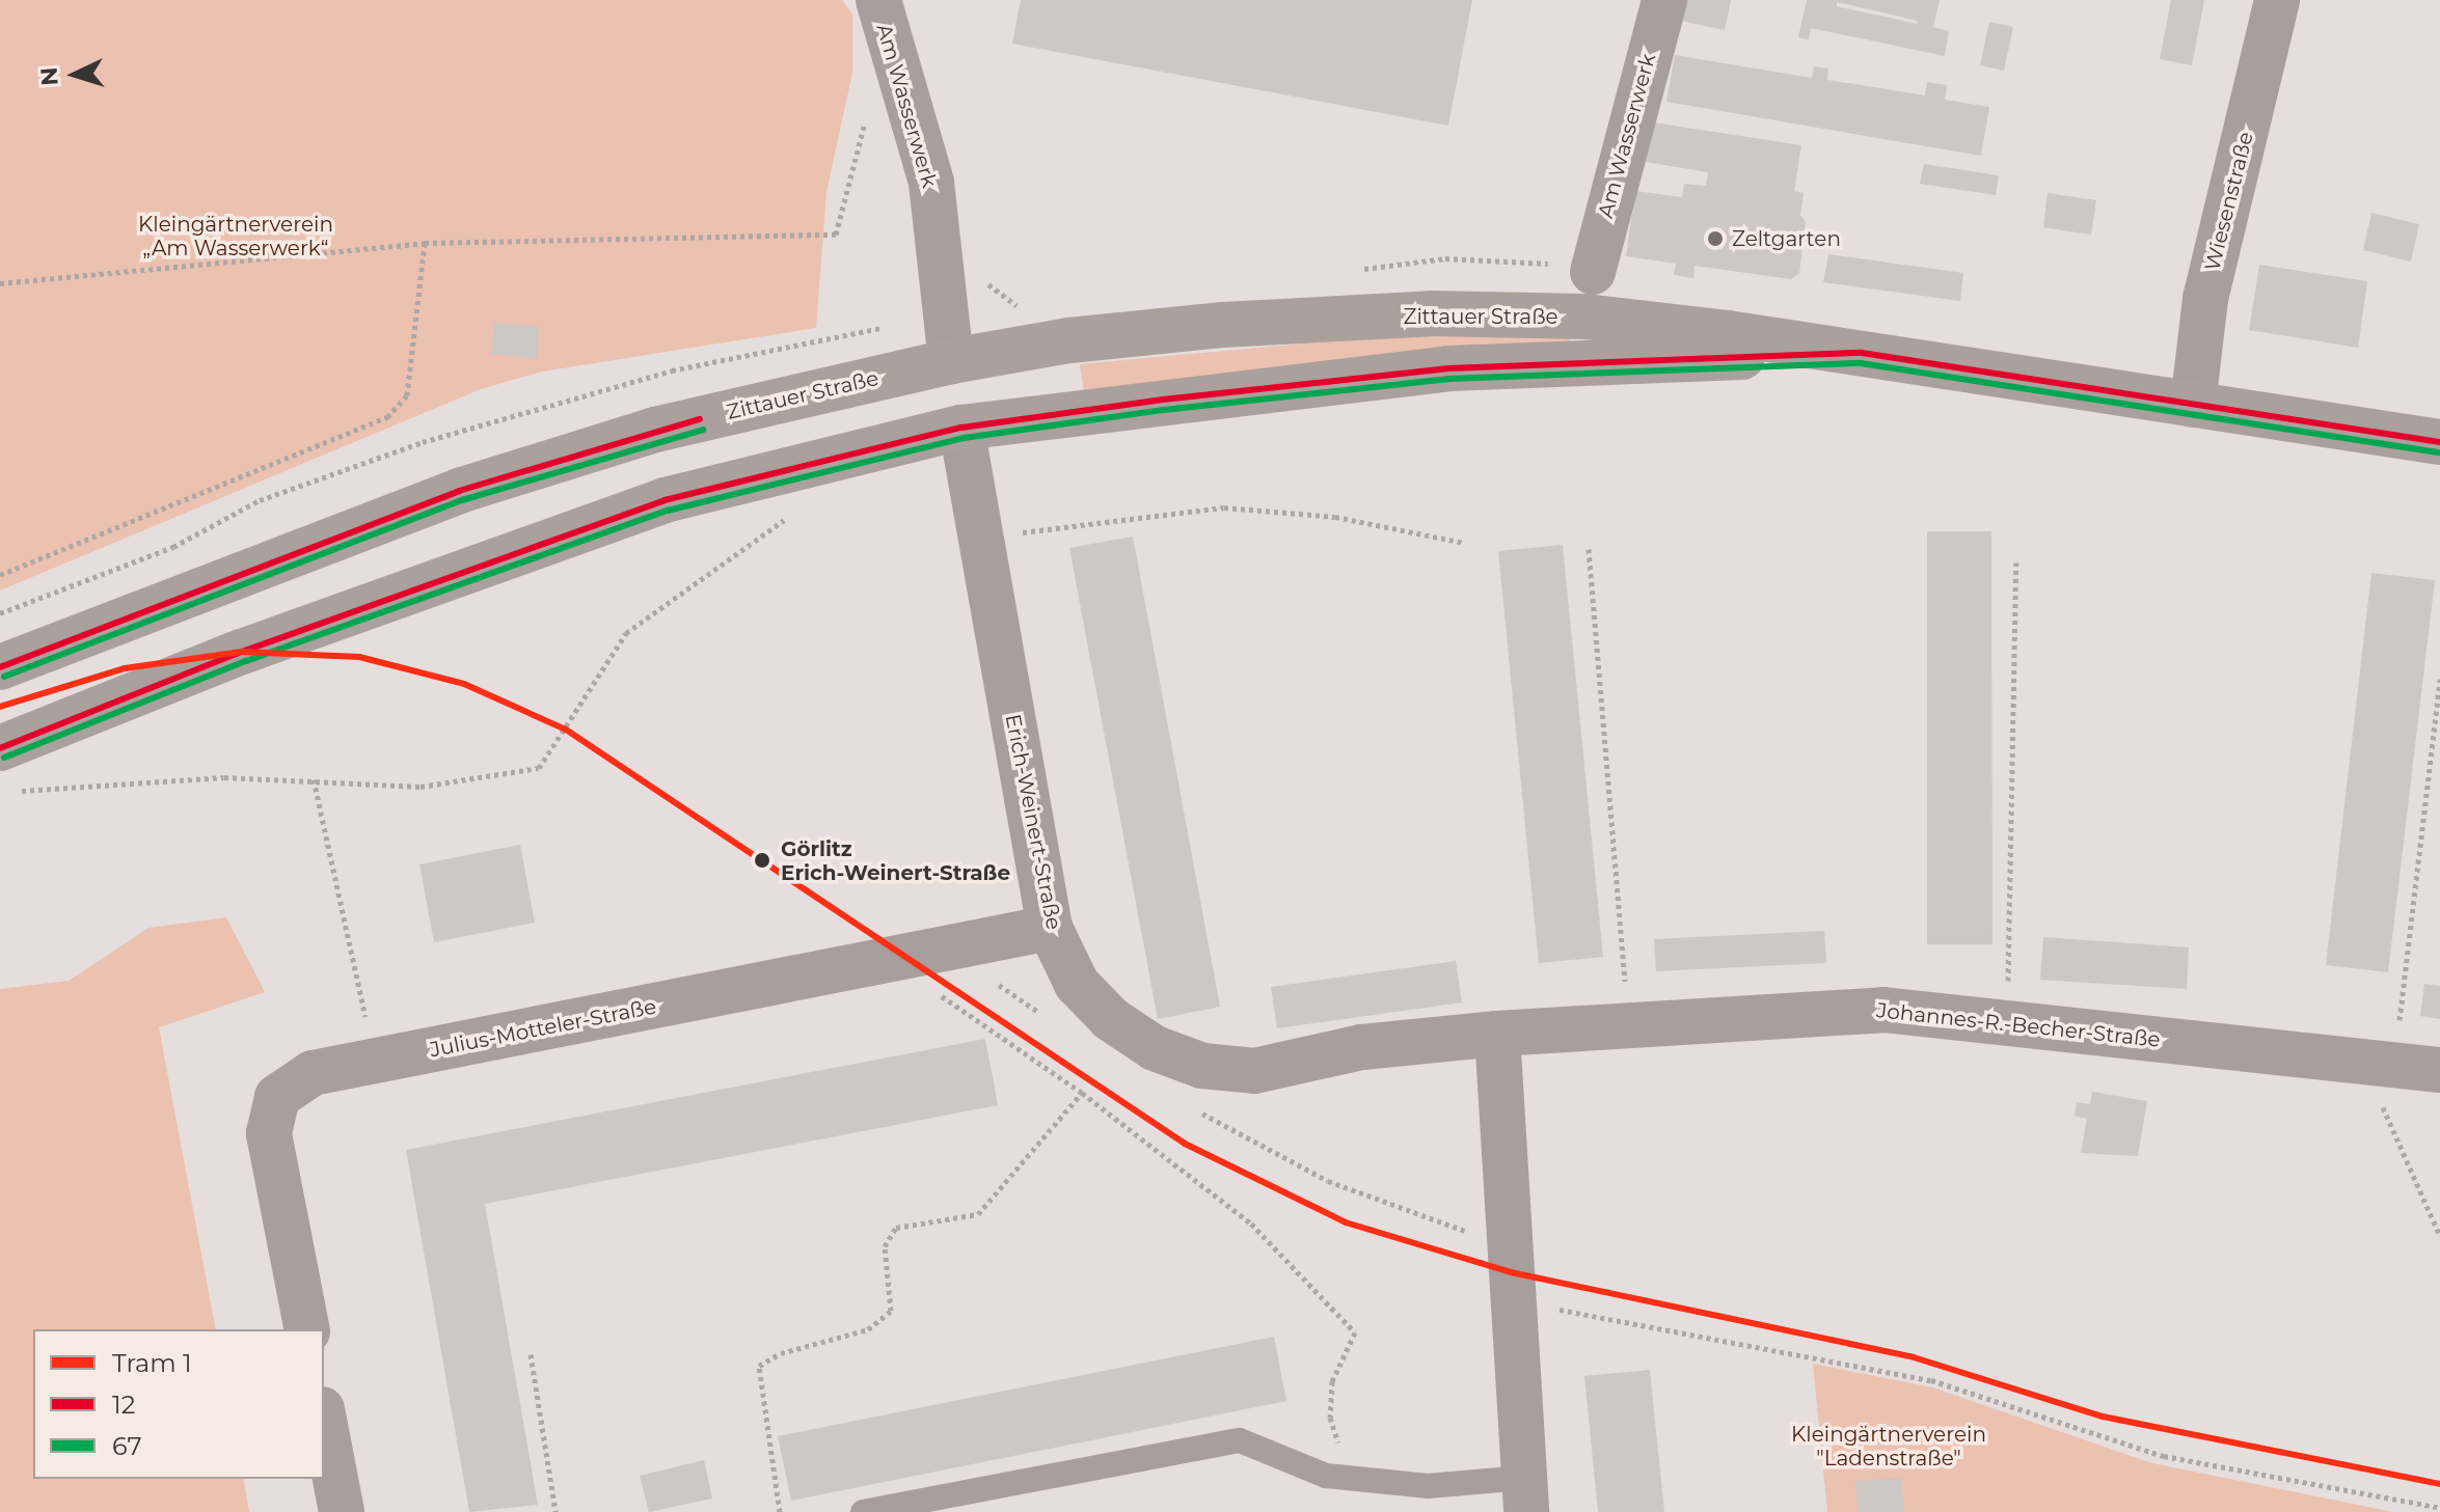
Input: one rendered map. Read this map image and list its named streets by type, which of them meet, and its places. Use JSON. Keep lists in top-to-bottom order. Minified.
{"streets":{"main road":["Zittauer Straße"],"street":["Am Wasserwerk","Wiesenstraße","Erich-Weinert-Straße","Johannes-R.-Becher-Straße","Julius-Motteler-Straße"]},"crossings":[["Am Wasserwerk","Zittauer Straße"],["Wiesenstraße","Zittauer Straße"],["Zittauer Straße","Erich-Weinert-Straße"],["Erich-Weinert-Straße","Johannes-R.-Becher-Straße"],["Erich-Weinert-Straße","Julius-Motteler-Straße"]],"parks":["Kleingärtnerverein „Am Wasserwerk“","Kleingärtnerverein \"Ladenstraße\""],"places":["Zeltgarten","Görlitz Erich-Weinert-Straße"],"lines":["transit line 12","transit line 67","tram line 1"],"legend":["Tram 1","12","67"],"north":"left"}
